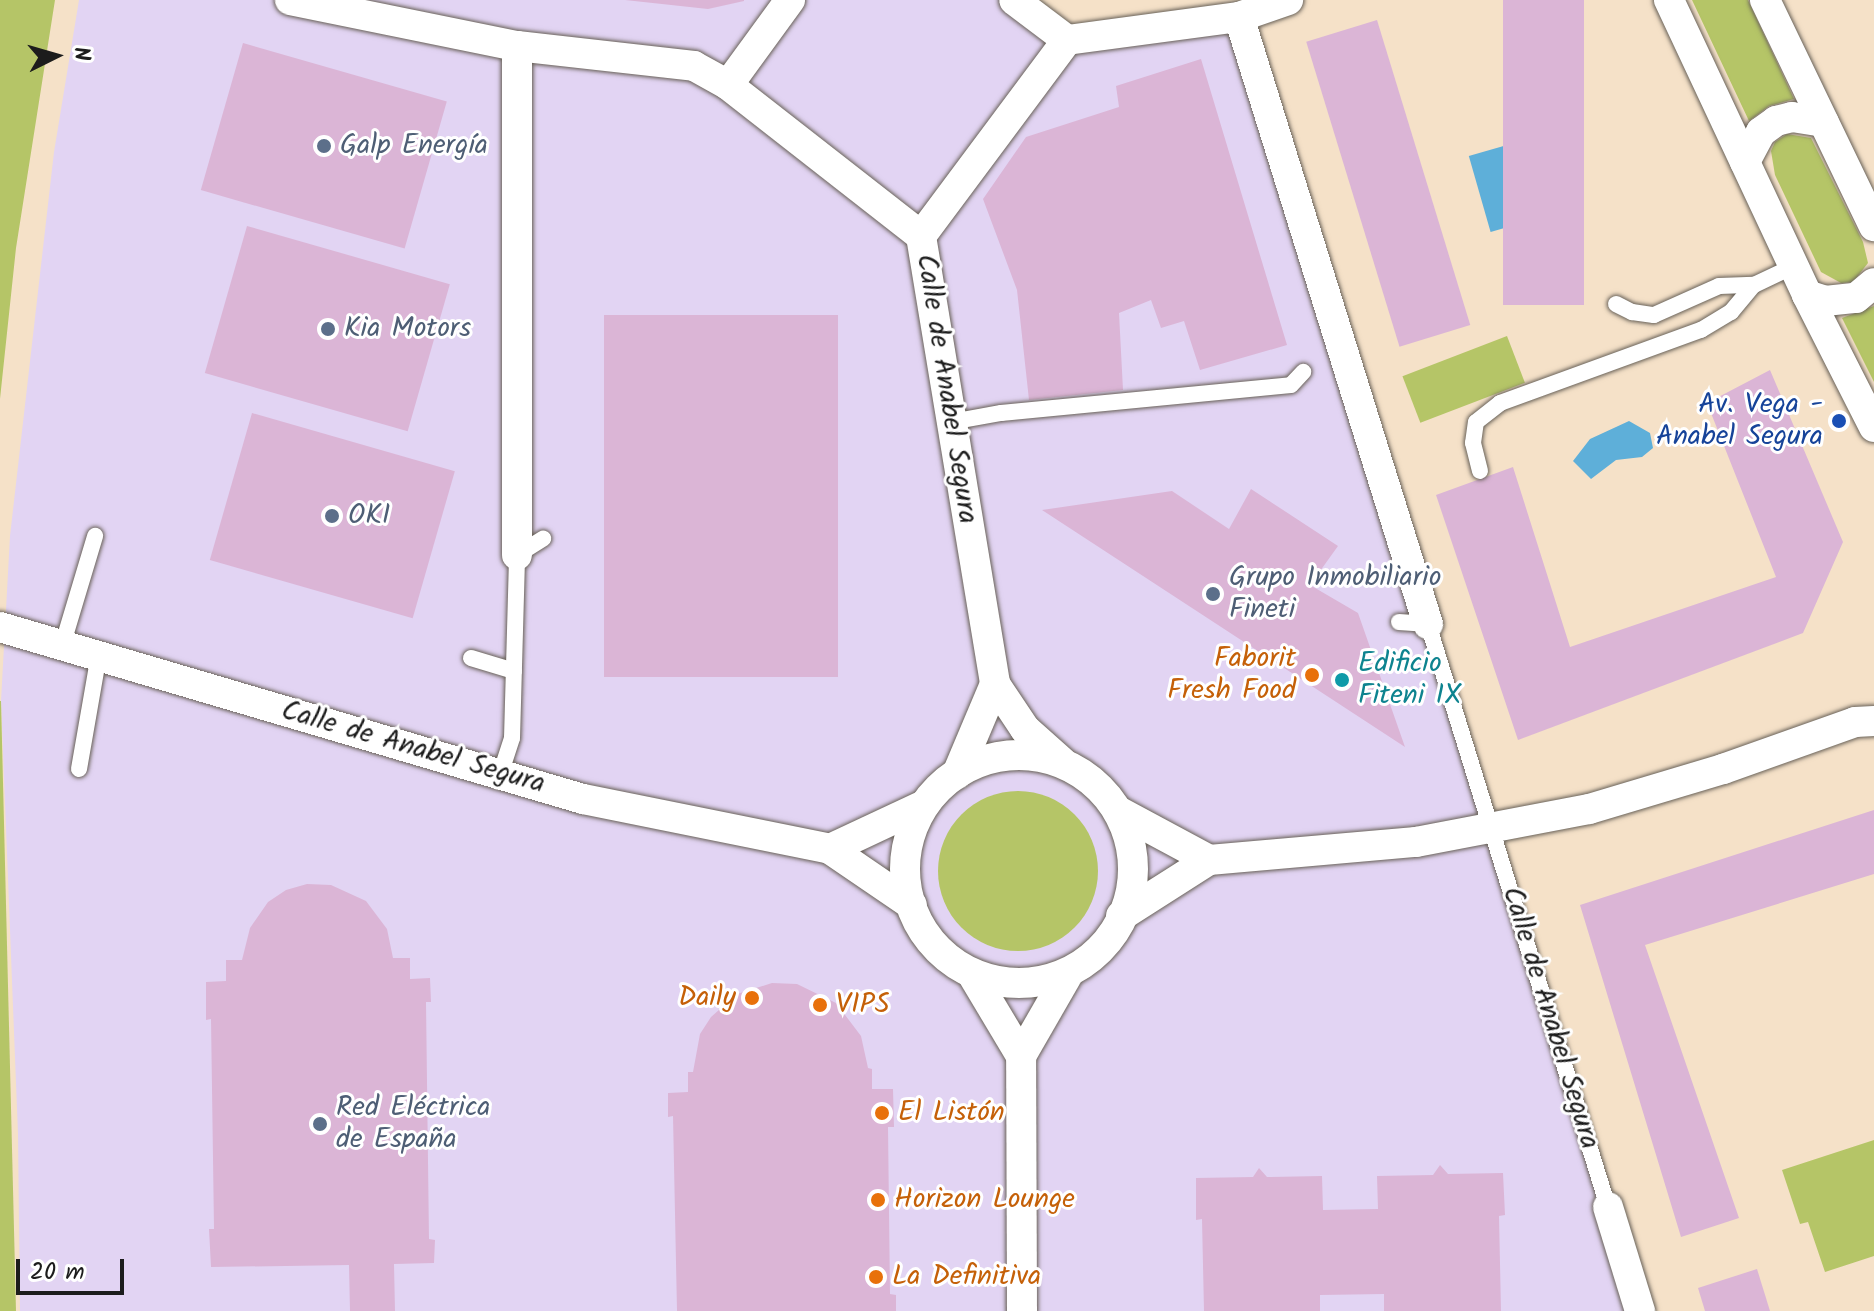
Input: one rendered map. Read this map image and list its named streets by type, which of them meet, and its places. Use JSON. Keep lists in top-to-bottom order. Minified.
{"streets":{"street":["Calle de Anabel Segura"]},"places":["Galp Energía","Kia Motors","Av. Vega - Anabel Segura","OKI","Grupo Inmobiliario Fineti","Faborit Fresh Food","Edificio Fiteni IX","Daily","VIPS","El Listón","Red Eléctrica de España","Horizon Lounge","La Definitiva"],"scale_bar":"20 m","north":"right"}
